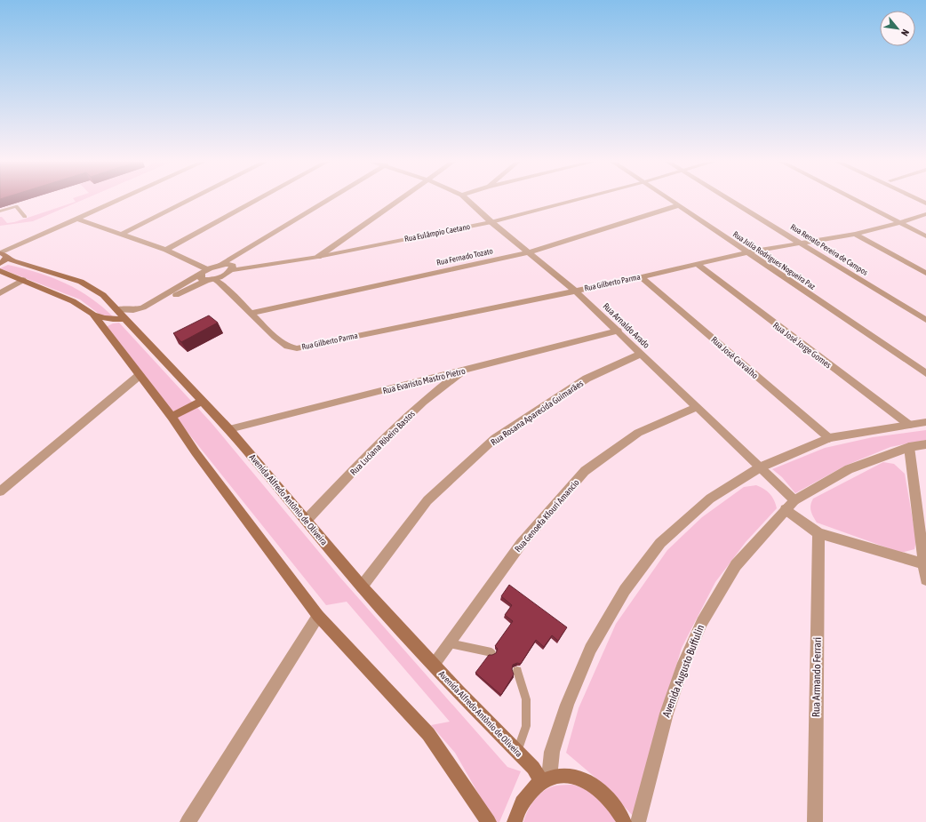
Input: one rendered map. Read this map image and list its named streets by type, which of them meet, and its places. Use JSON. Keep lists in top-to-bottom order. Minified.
{"streets":{"main road":["Avenida Alfredo Antônio de Oliveira"],"street":["Rua Eulâmpio Caetano","Rua Renato Pereira de Campos","Rua Fernado Tozato","Rua Julia Rodrigues Nogueira Paz","Rua Gilberto Parma","Rua Arnaldo Arado","Rua José Jorge Gomes","Rua José Carvalho","Rua Evaristo Mastro Pietro","Rua Rosana Aparecida Guimarães","Rua Luciana Ribeiro Bastos","Rua Genoefa Kfouri Amancio","Avenida Augusto Buffulin","Rua Armando Ferrari"]},"crossings":[["Rua Eulâmpio Caetano","Rua Arnaldo Arado"],["Rua Renato Pereira de Campos","Rua Gilberto Parma"],["Rua Fernado Tozato","Rua Julia Rodrigues Nogueira Paz"],["Rua Fernado Tozato","Rua Gilberto Parma"],["Rua Fernado Tozato","Rua Arnaldo Arado"],["Rua Julia Rodrigues Nogueira Paz","Rua Gilberto Parma"],["Rua Gilberto Parma","Rua Arnaldo Arado"],["Rua Gilberto Parma","Rua José Jorge Gomes"],["Rua Gilberto Parma","Rua José Carvalho"],["Rua Arnaldo Arado","Rua Evaristo Mastro Pietro"],["Rua Arnaldo Arado","Rua Rosana Aparecida Guimarães"],["Rua Arnaldo Arado","Rua Genoefa Kfouri Amancio"],["Rua Arnaldo Arado","Avenida Augusto Buffulin"],["Rua Evaristo Mastro Pietro","Rua Luciana Ribeiro Bastos"],["Rua Evaristo Mastro Pietro","Avenida Alfredo Antônio de Oliveira"],["Rua Rosana Aparecida Guimarães","Avenida Alfredo Antônio de Oliveira"],["Rua Luciana Ribeiro Bastos","Avenida Alfredo Antônio de Oliveira"],["Avenida Alfredo Antônio de Oliveira","Rua Genoefa Kfouri Amancio"]],"north":"bottom right"}
